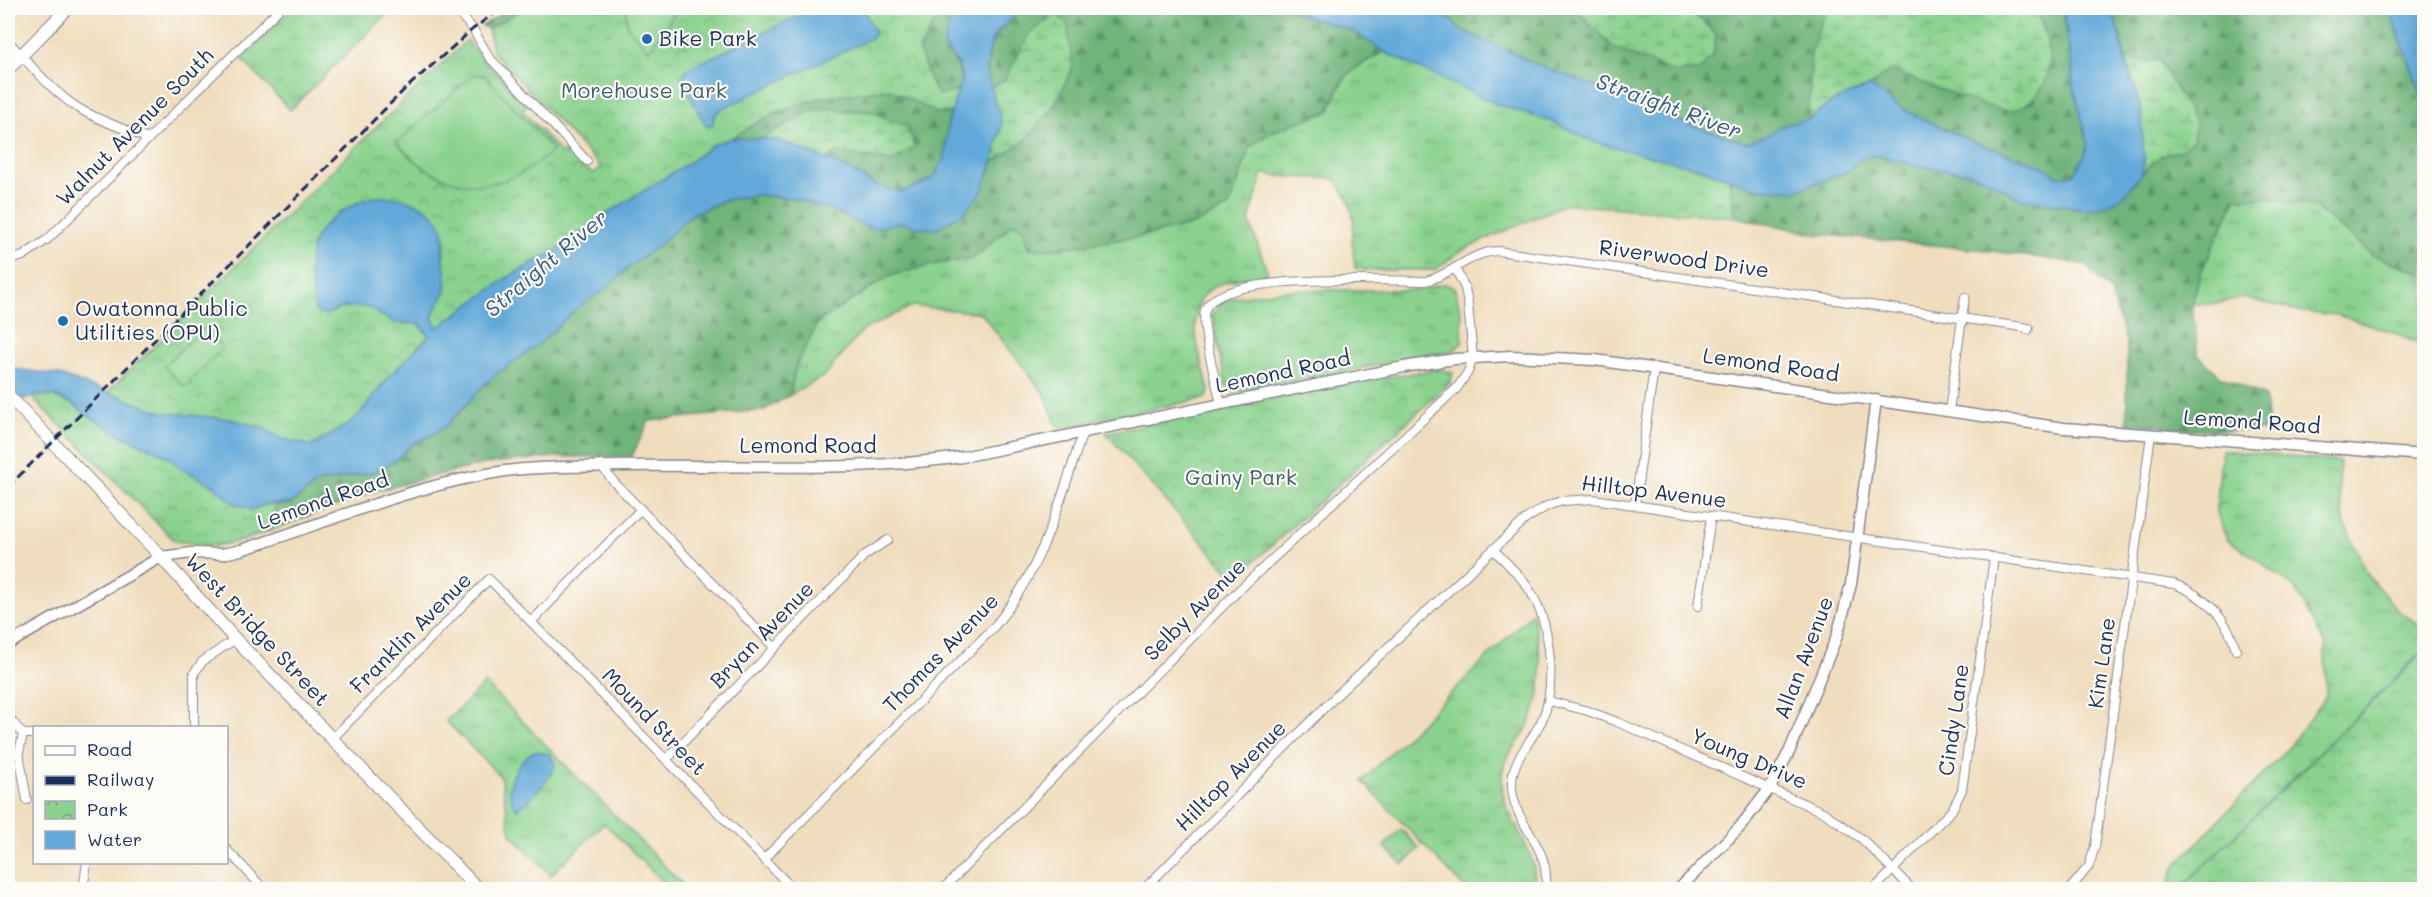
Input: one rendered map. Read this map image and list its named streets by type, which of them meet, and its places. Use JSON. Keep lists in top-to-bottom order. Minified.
{"streets":{"main road":["West Bridge Street"],"street":["Walnut Avenue South","Riverwood Drive","Lemond Road","Hilltop Avenue","Selby Avenue","Franklin Avenue","Bryan Avenue","Thomas Avenue","Allan Avenue","Kim Lane","Cindy Lane","Mound Street","Young Drive"]},"crossings":[["Riverwood Drive","Lemond Road"],["Lemond Road","Selby Avenue"],["Lemond Road","West Bridge Street"],["Lemond Road","Thomas Avenue"],["Lemond Road","Allan Avenue"],["Lemond Road","Kim Lane"],["Hilltop Avenue","Allan Avenue"],["Hilltop Avenue","Kim Lane"],["Hilltop Avenue","Cindy Lane"],["West Bridge Street","Franklin Avenue"],["Franklin Avenue","Mound Street"],["Bryan Avenue","Mound Street"],["Thomas Avenue","Mound Street"],["Allan Avenue","Young Drive"],["Cindy Lane","Young Drive"]],"water":["Straight River"],"parks":["Morehouse Park","Gainy Park"],"places":["Bike Park","Owatonna Public Utilities (OPU)"],"legend":["Road","Railway","Park","Water"]}
